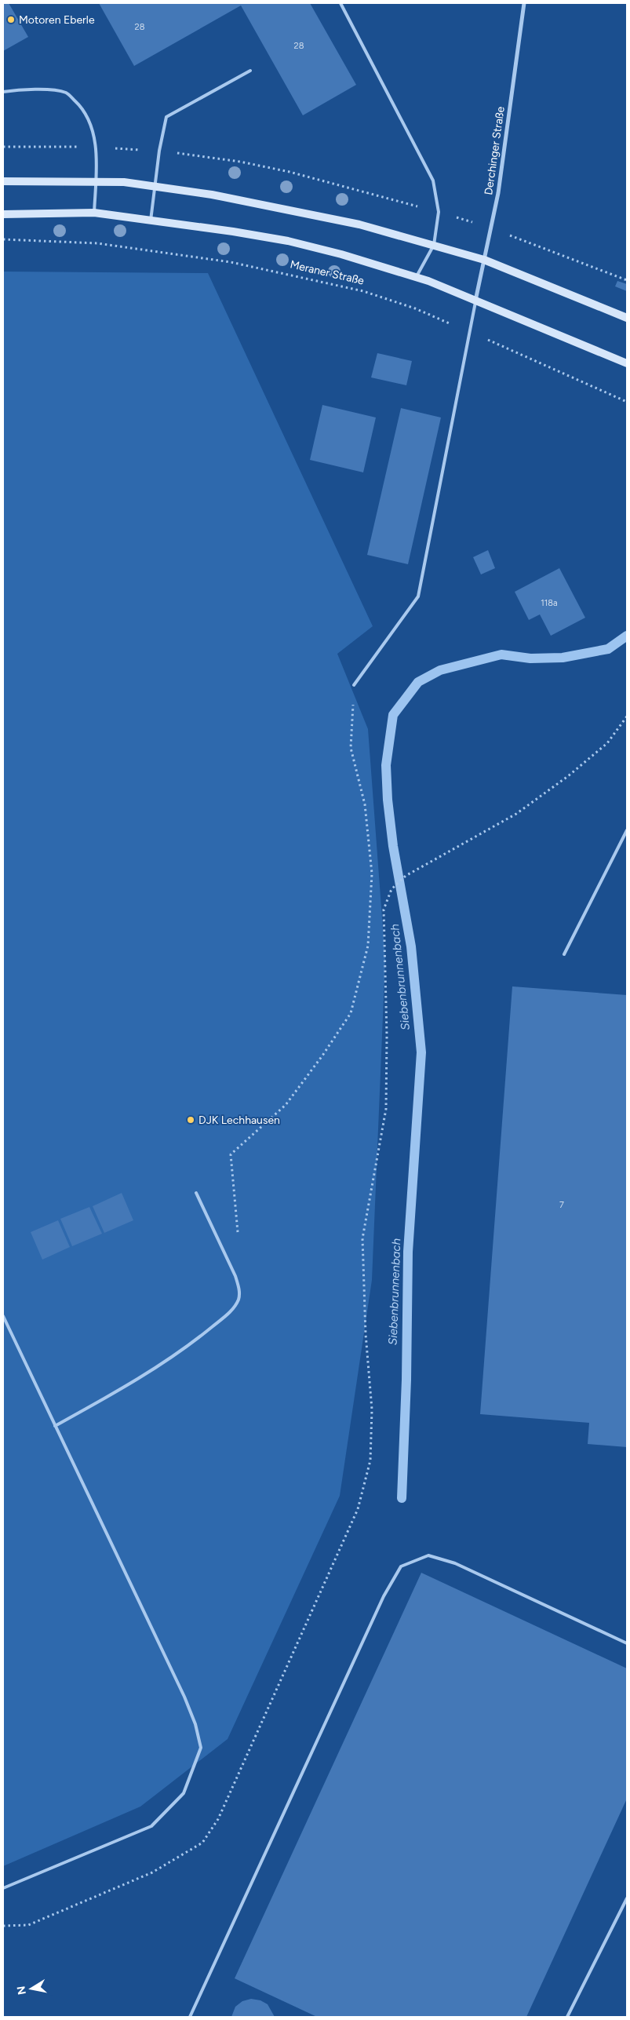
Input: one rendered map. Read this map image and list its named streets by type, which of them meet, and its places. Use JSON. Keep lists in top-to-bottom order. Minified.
{"streets":{"main road":["Meraner Straße"],"street":["Derchinger Straße"]},"crossings":[["Derchinger Straße","Meraner Straße"]],"water":["Siebenbrunnenbach"],"places":["Motoren Eberle","DJK Lechhausen"],"house_numbers":["28","28","118a","7"],"north":"left"}
